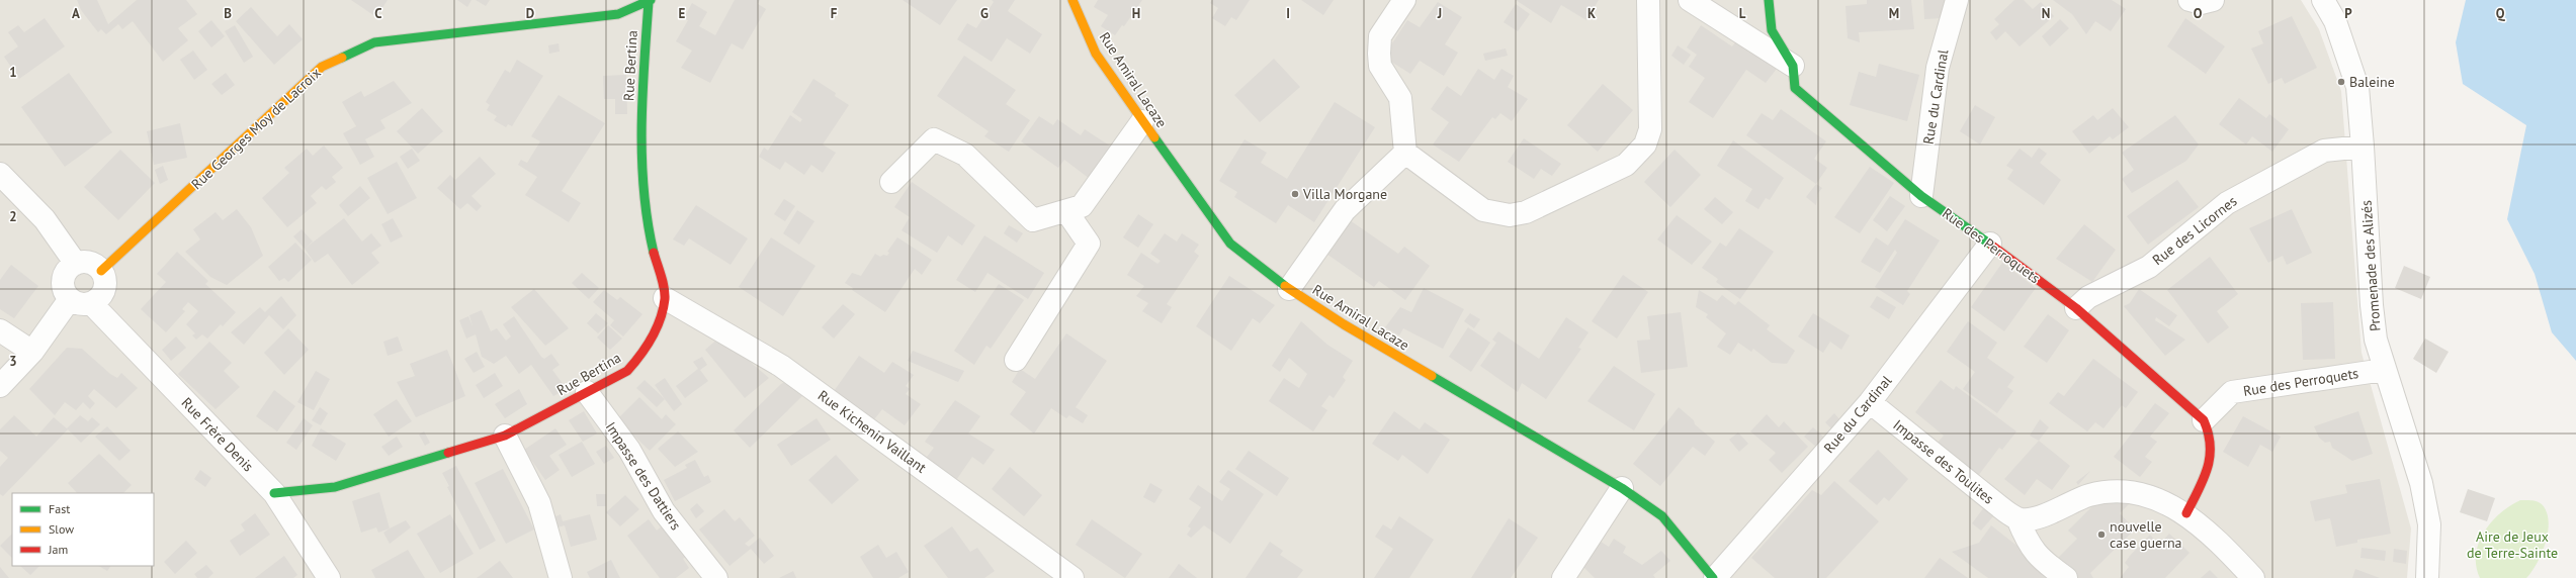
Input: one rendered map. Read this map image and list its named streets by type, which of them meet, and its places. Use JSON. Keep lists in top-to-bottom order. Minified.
{"streets":{"street":["Rue Bertina","Rue Amiral Lacaze","Rue du Cardinal","Rue Georges Moy de Lacroix","Rue des Licornes","Rue des Perroquets","Promenade des Alizés","Rue Kichenin Vaillant","Rue Frère Denis","Impasse des Toulites","Impasse des Dattiers"]},"crossings":[["Rue Bertina","Rue Georges Moy de Lacroix"],["Rue Bertina","Rue Kichenin Vaillant"],["Rue Bertina","Rue Frère Denis"],["Rue Bertina","Impasse des Dattiers"],["Rue Amiral Lacaze","Rue du Cardinal"],["Rue du Cardinal","Rue des Perroquets"],["Rue du Cardinal","Impasse des Toulites"],["Rue Georges Moy de Lacroix","Rue Frère Denis"],["Rue des Licornes","Rue des Perroquets"],["Rue des Licornes","Promenade des Alizés"],["Rue des Perroquets","Promenade des Alizés"]],"parks":["Aire de Jeux de Terre-Sainte"],"places":["Baleine","Villa Morgane","nouvelle case guerna"],"legend":["Fast","Slow","Jam"],"grid":{"columns":["A","B","C","D","E","F","G","H","I","J","K","L","M","N","O","P","Q"],"rows":["1","2","3"]}}
